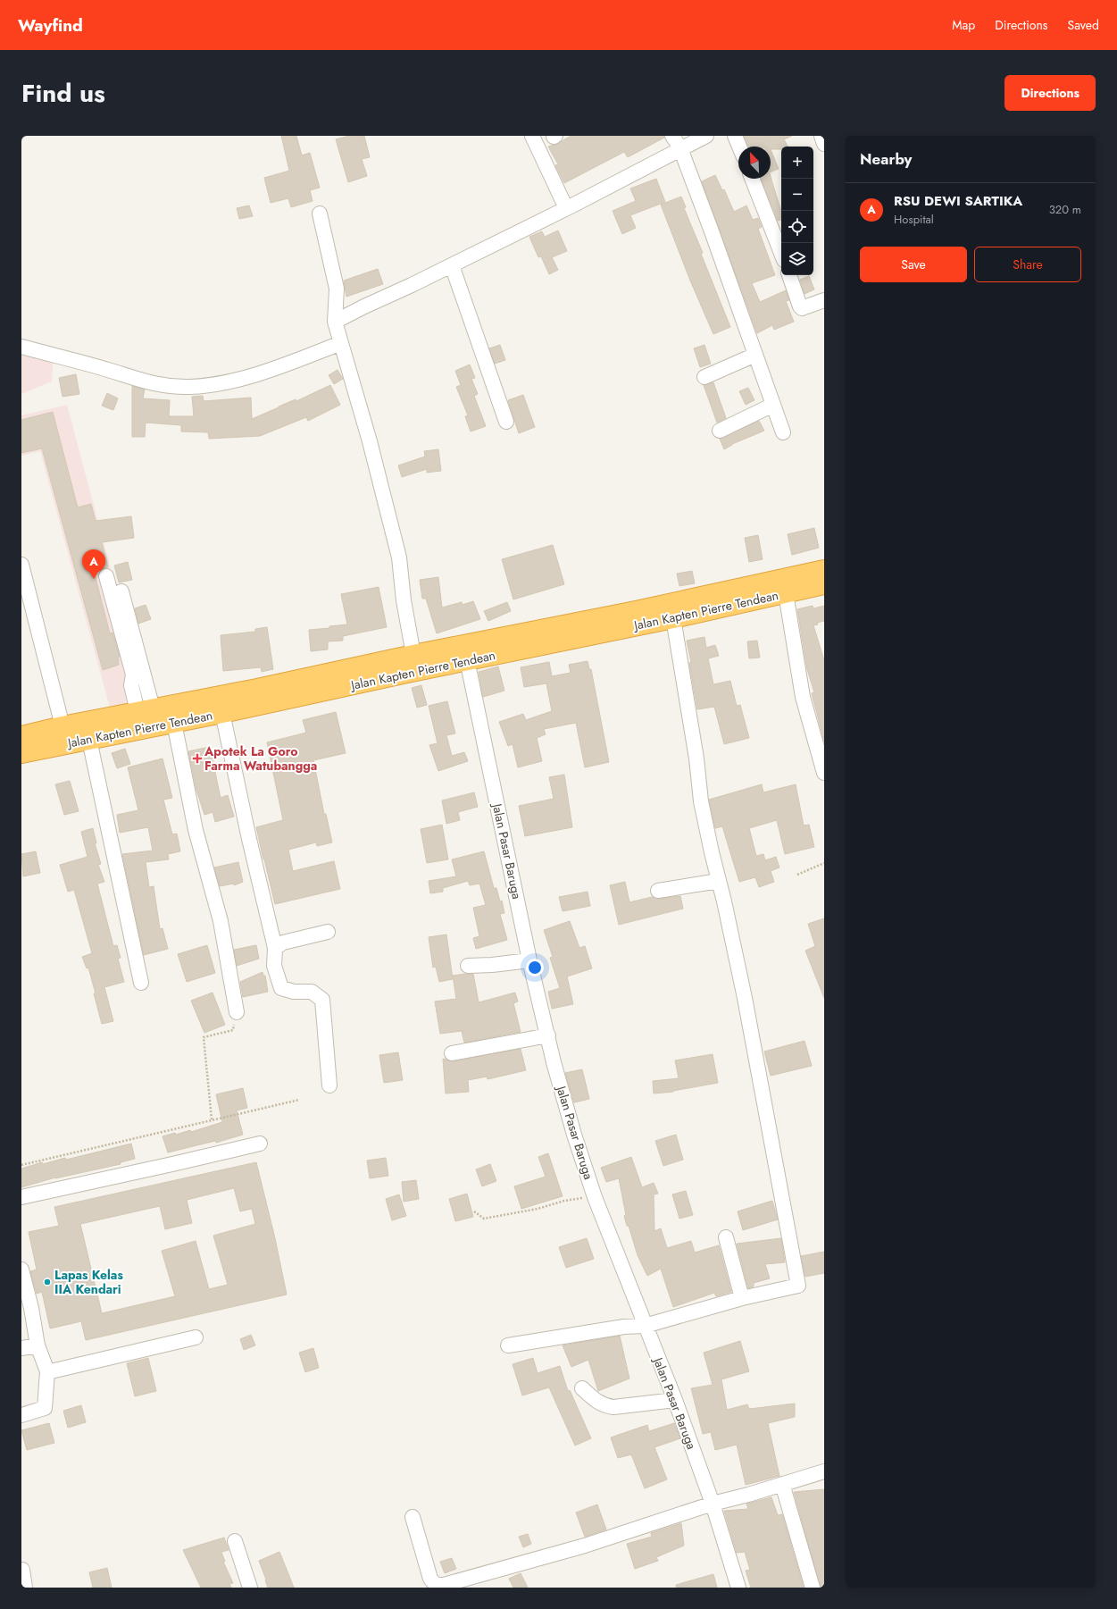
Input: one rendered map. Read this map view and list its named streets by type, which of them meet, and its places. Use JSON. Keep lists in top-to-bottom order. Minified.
{"streets":{"highway":["Jalan Kapten Pierre Tendean"],"street":["Jalan Pasar Baruga"]},"crossings":[["Jalan Kapten Pierre Tendean","Jalan Pasar Baruga"]],"places":{"health":["Apotek La Goro Farma Watubangga"],"other":["Lapas Kelas IIA Kendari"]},"north":"top left","page":{"header":"Wayfind","nav":["Map","Directions","Saved"],"title":"Find us","buttons":["Directions",["Save","Share"]],"heading":"Nearby","map_buttons":["+","−"],"list":[{"mark":"A","name":"RSU DEWI SARTIKA","note":"Hospital","value":"320 m"}],"pins":"A"}}
